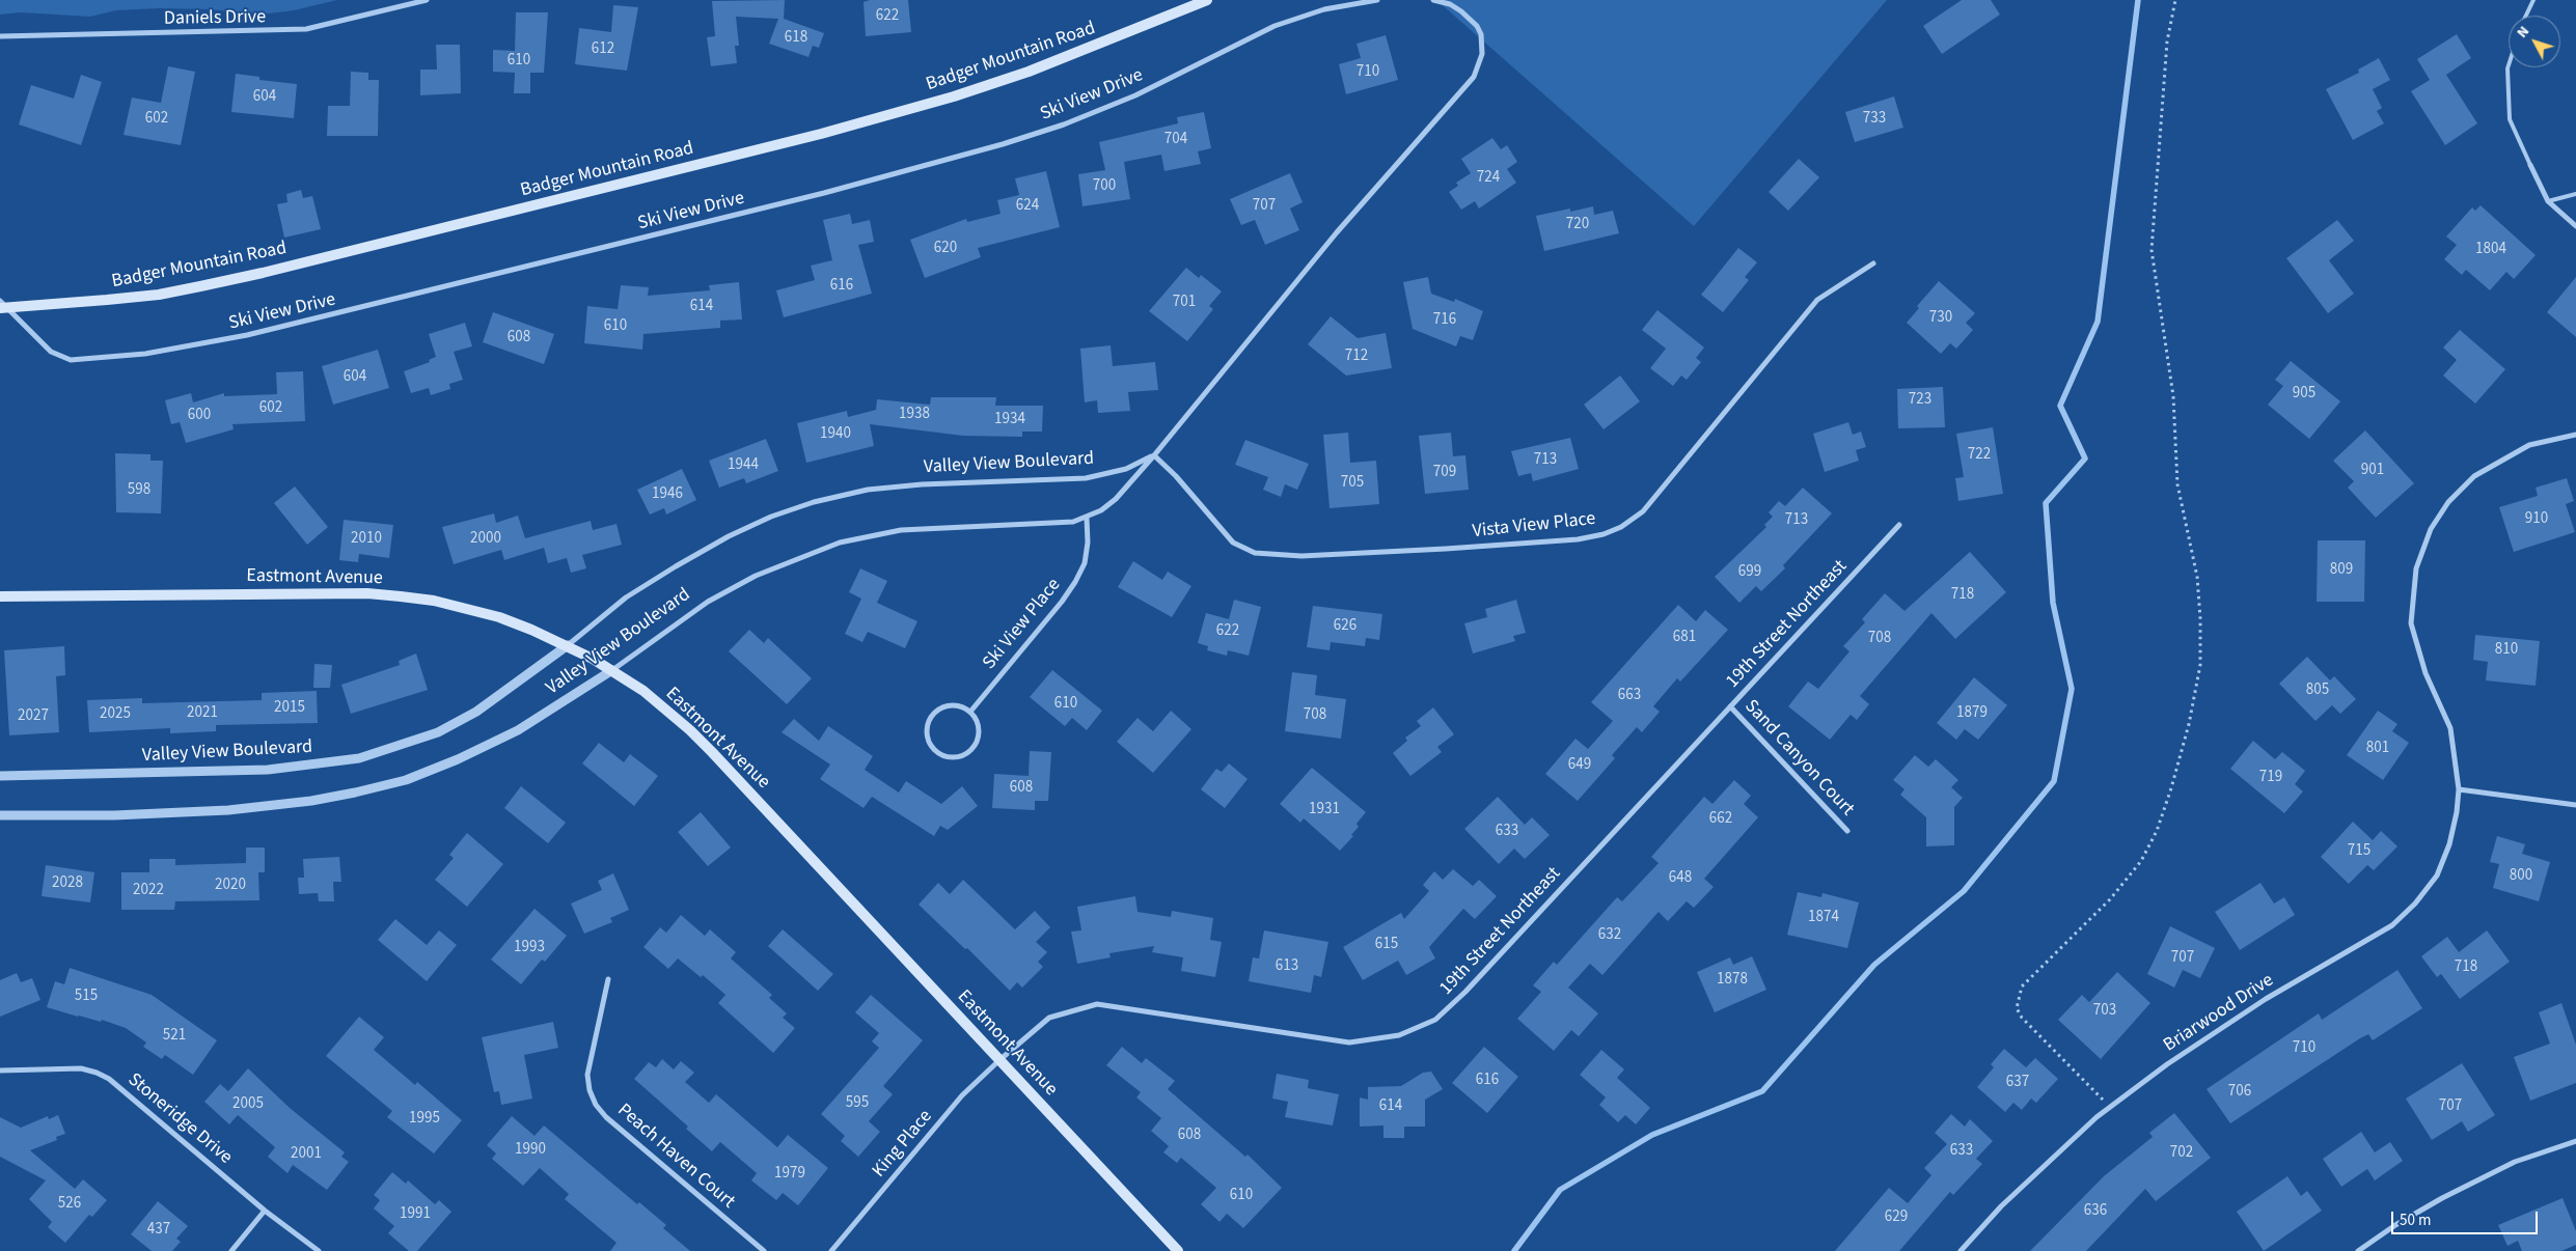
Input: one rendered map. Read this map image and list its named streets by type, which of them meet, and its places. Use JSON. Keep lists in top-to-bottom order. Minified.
{"streets":{"main road":["Badger Mountain Road","Eastmont Avenue"],"street":["Daniels Drive","Ski View Drive","Valley View Boulevard","Vista View Place","Ski View Place","19th Street Northeast","Sand Canyon Court","Briarwood Drive","Stoneridge Drive","King Place","Peach Haven Court"]},"crossings":[["Badger Mountain Road","Ski View Drive"],["Valley View Boulevard","Vista View Place"],["Valley View Boulevard","Eastmont Avenue"],["Valley View Boulevard","Ski View Place"],["Eastmont Avenue","19th Street Northeast"],["Eastmont Avenue","King Place"],["19th Street Northeast","Sand Canyon Court"],["19th Street Northeast","King Place"]],"house_numbers":["622","618","612","610","710","604","602","733","704","724","700","624","707","720","620","1804","616","701","614","730","716","610","608","712","604","905","723","602","1938","600","1934","1940","722","713","1944","901","709","705","598","1946","910","713","2010","2000","809","699","718","626","622","681","708","810","805","663","610","2015","2021","1879","2025","708","2027","801","649","719","608","1931","662","633","715","800","648","2028","2020","2022","1874","632","615","1993","707","613","718","1878","515","703","521","710","616","637","706","595","2005","614","707","1995","608","1990","633","702","2001","1979","610","526","636","1991","629","437"],"scale_bar":"50 m","north":"top left"}
